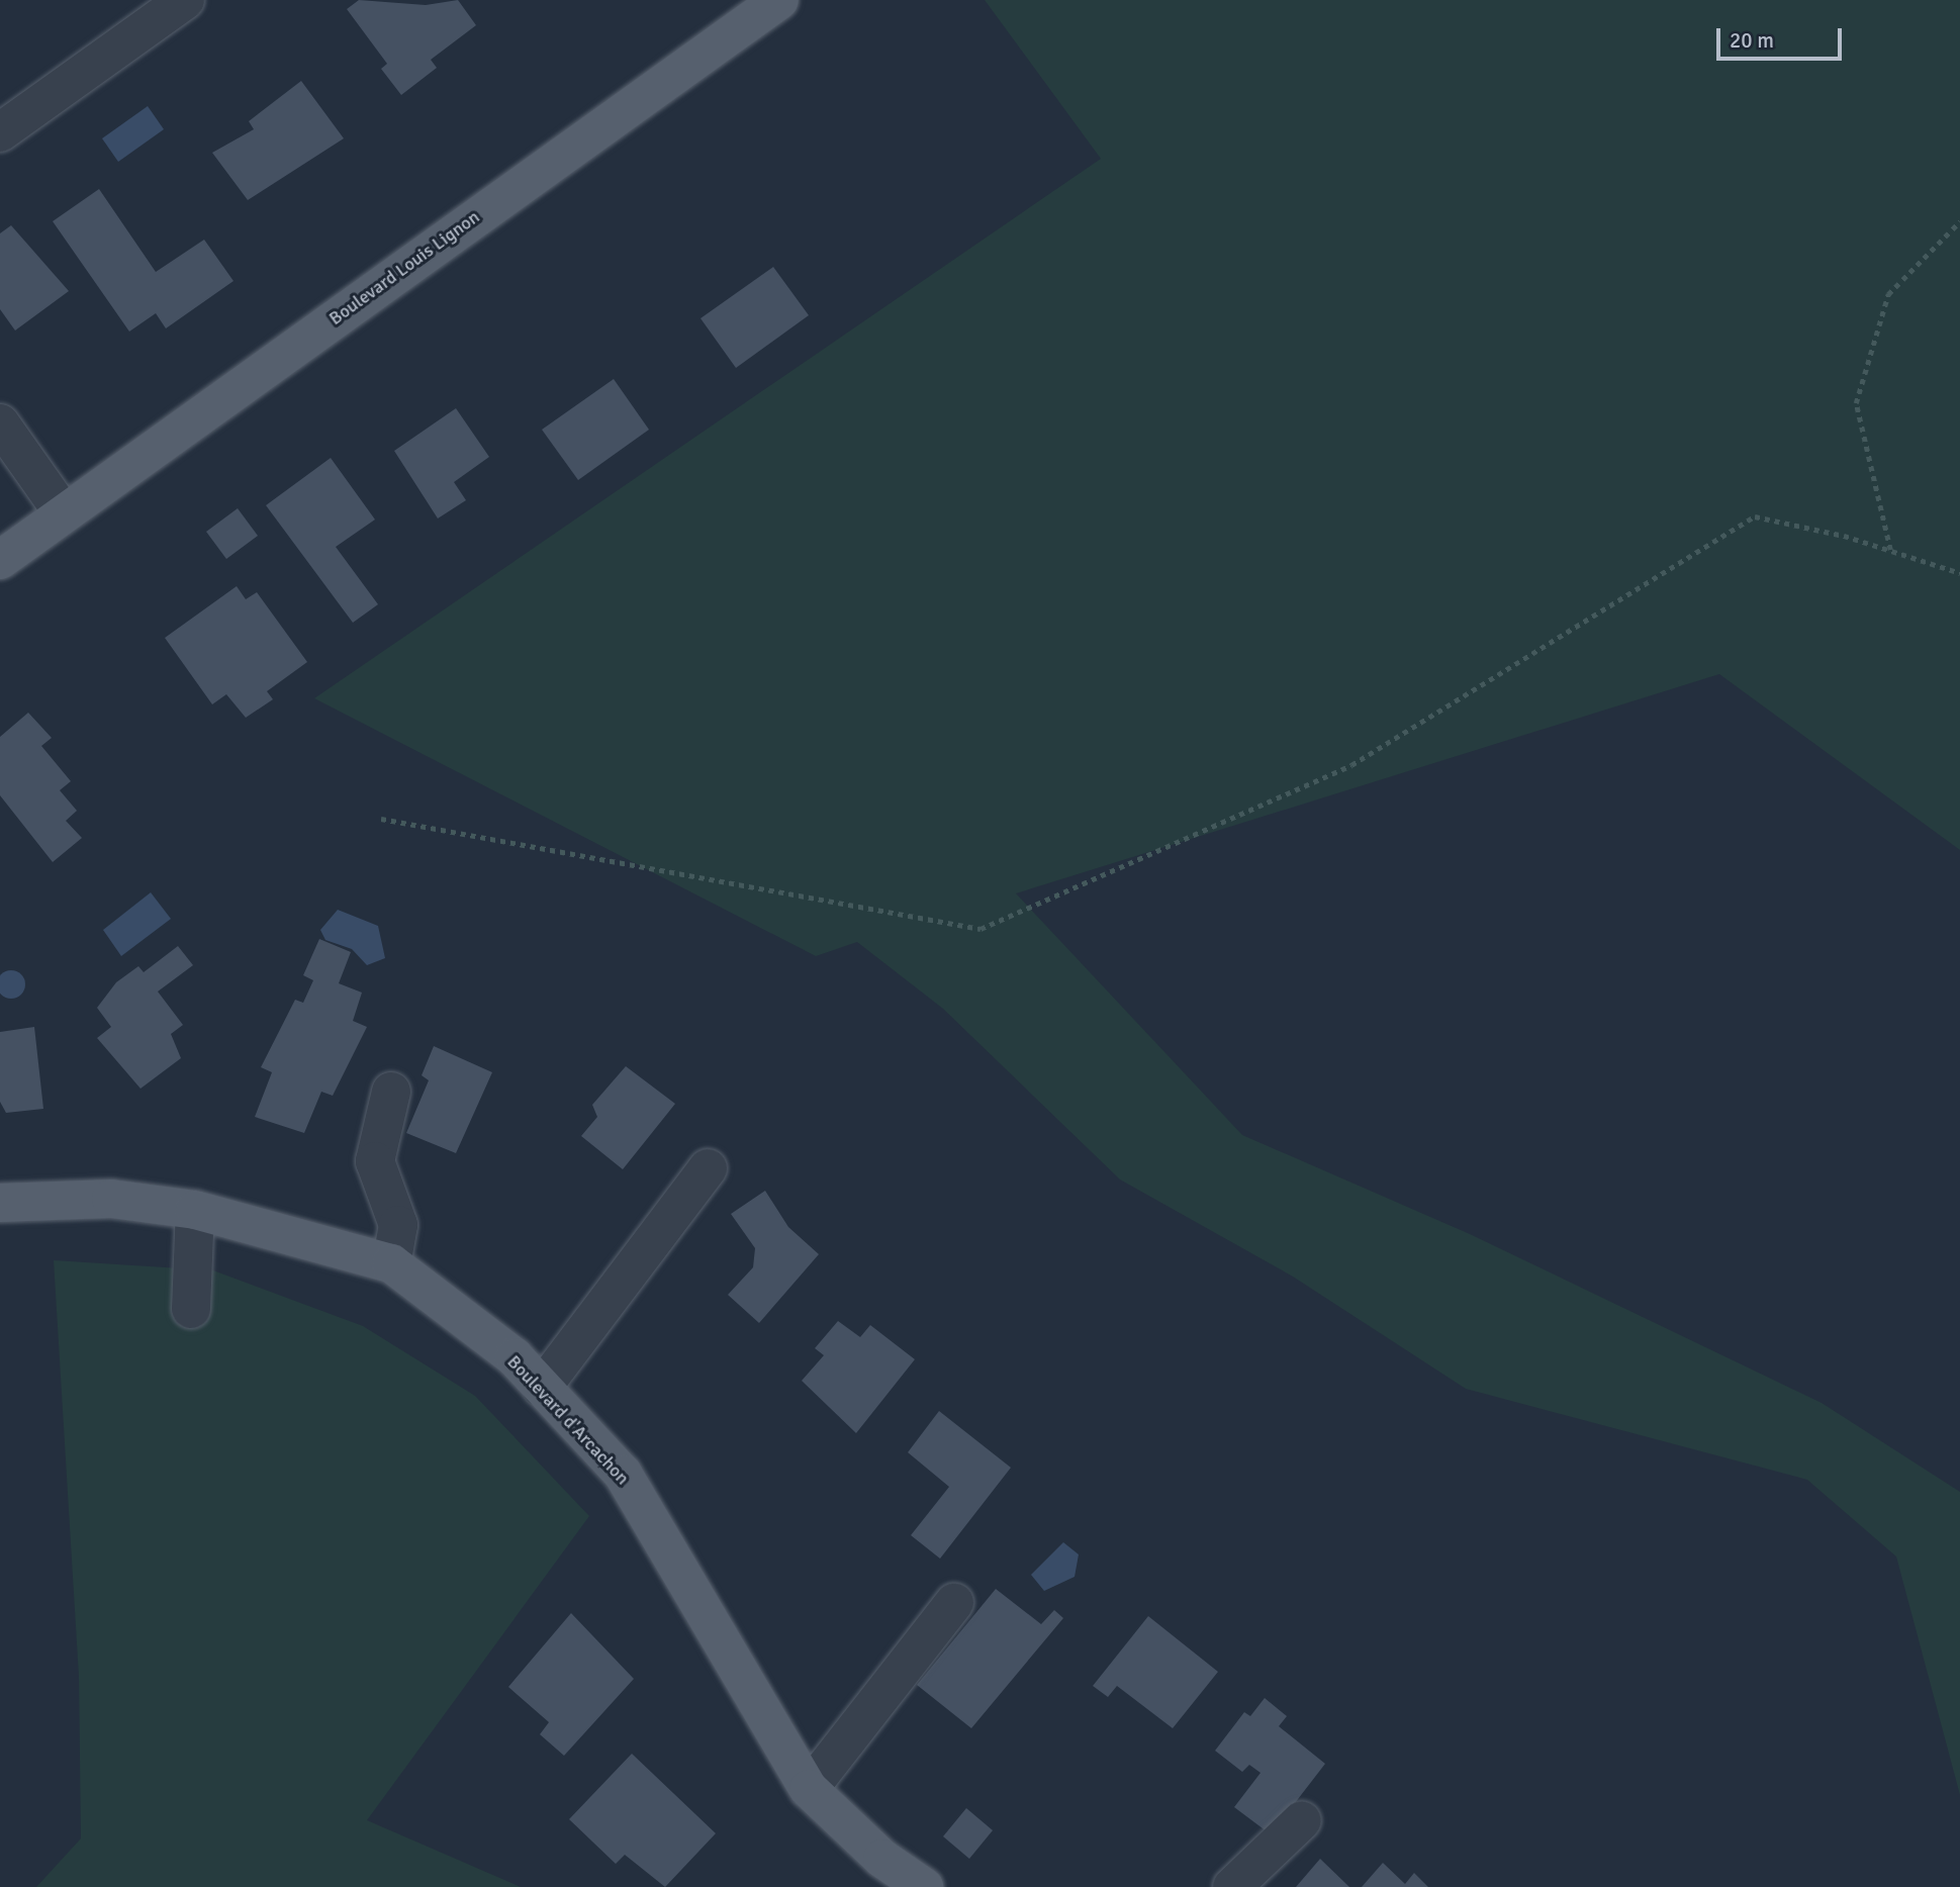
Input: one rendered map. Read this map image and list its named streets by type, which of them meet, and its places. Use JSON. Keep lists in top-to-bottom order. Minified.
{"streets":{"main road":["Boulevard Louis Lignon","Boulevard d'Arcachon"]},"scale_bar":"20 m"}
